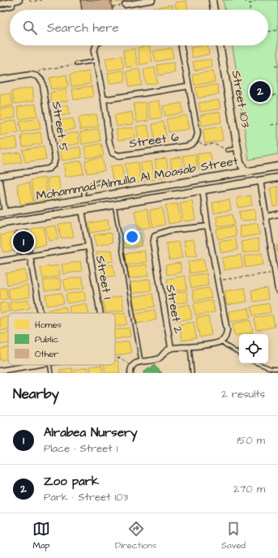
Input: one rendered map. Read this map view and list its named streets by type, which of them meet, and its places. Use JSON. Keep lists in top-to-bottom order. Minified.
{"streets":{"street":["Street 103","Street 5","Street 6","Mohammad Almulla Al Moasab Street","Street 1","Street 2"]},"crossings":[["Street 103","Mohammad Almulla Al Moasab Street"],["Mohammad Almulla Al Moasab Street","Street 1"]],"legend":["Homes","Public","Other"],"page":{"search":"Search here","pins":["2","1"],"heading":["Nearby","2 results"],"list":[{"mark":"1","name":"Alrabea Nursery","note":"Place · Street 1","value":"150 m"},{"mark":"2","name":"Zoo park","note":"Park · Street 103","value":"270 m"}],"nav":["Map","Directions","Saved"]}}
